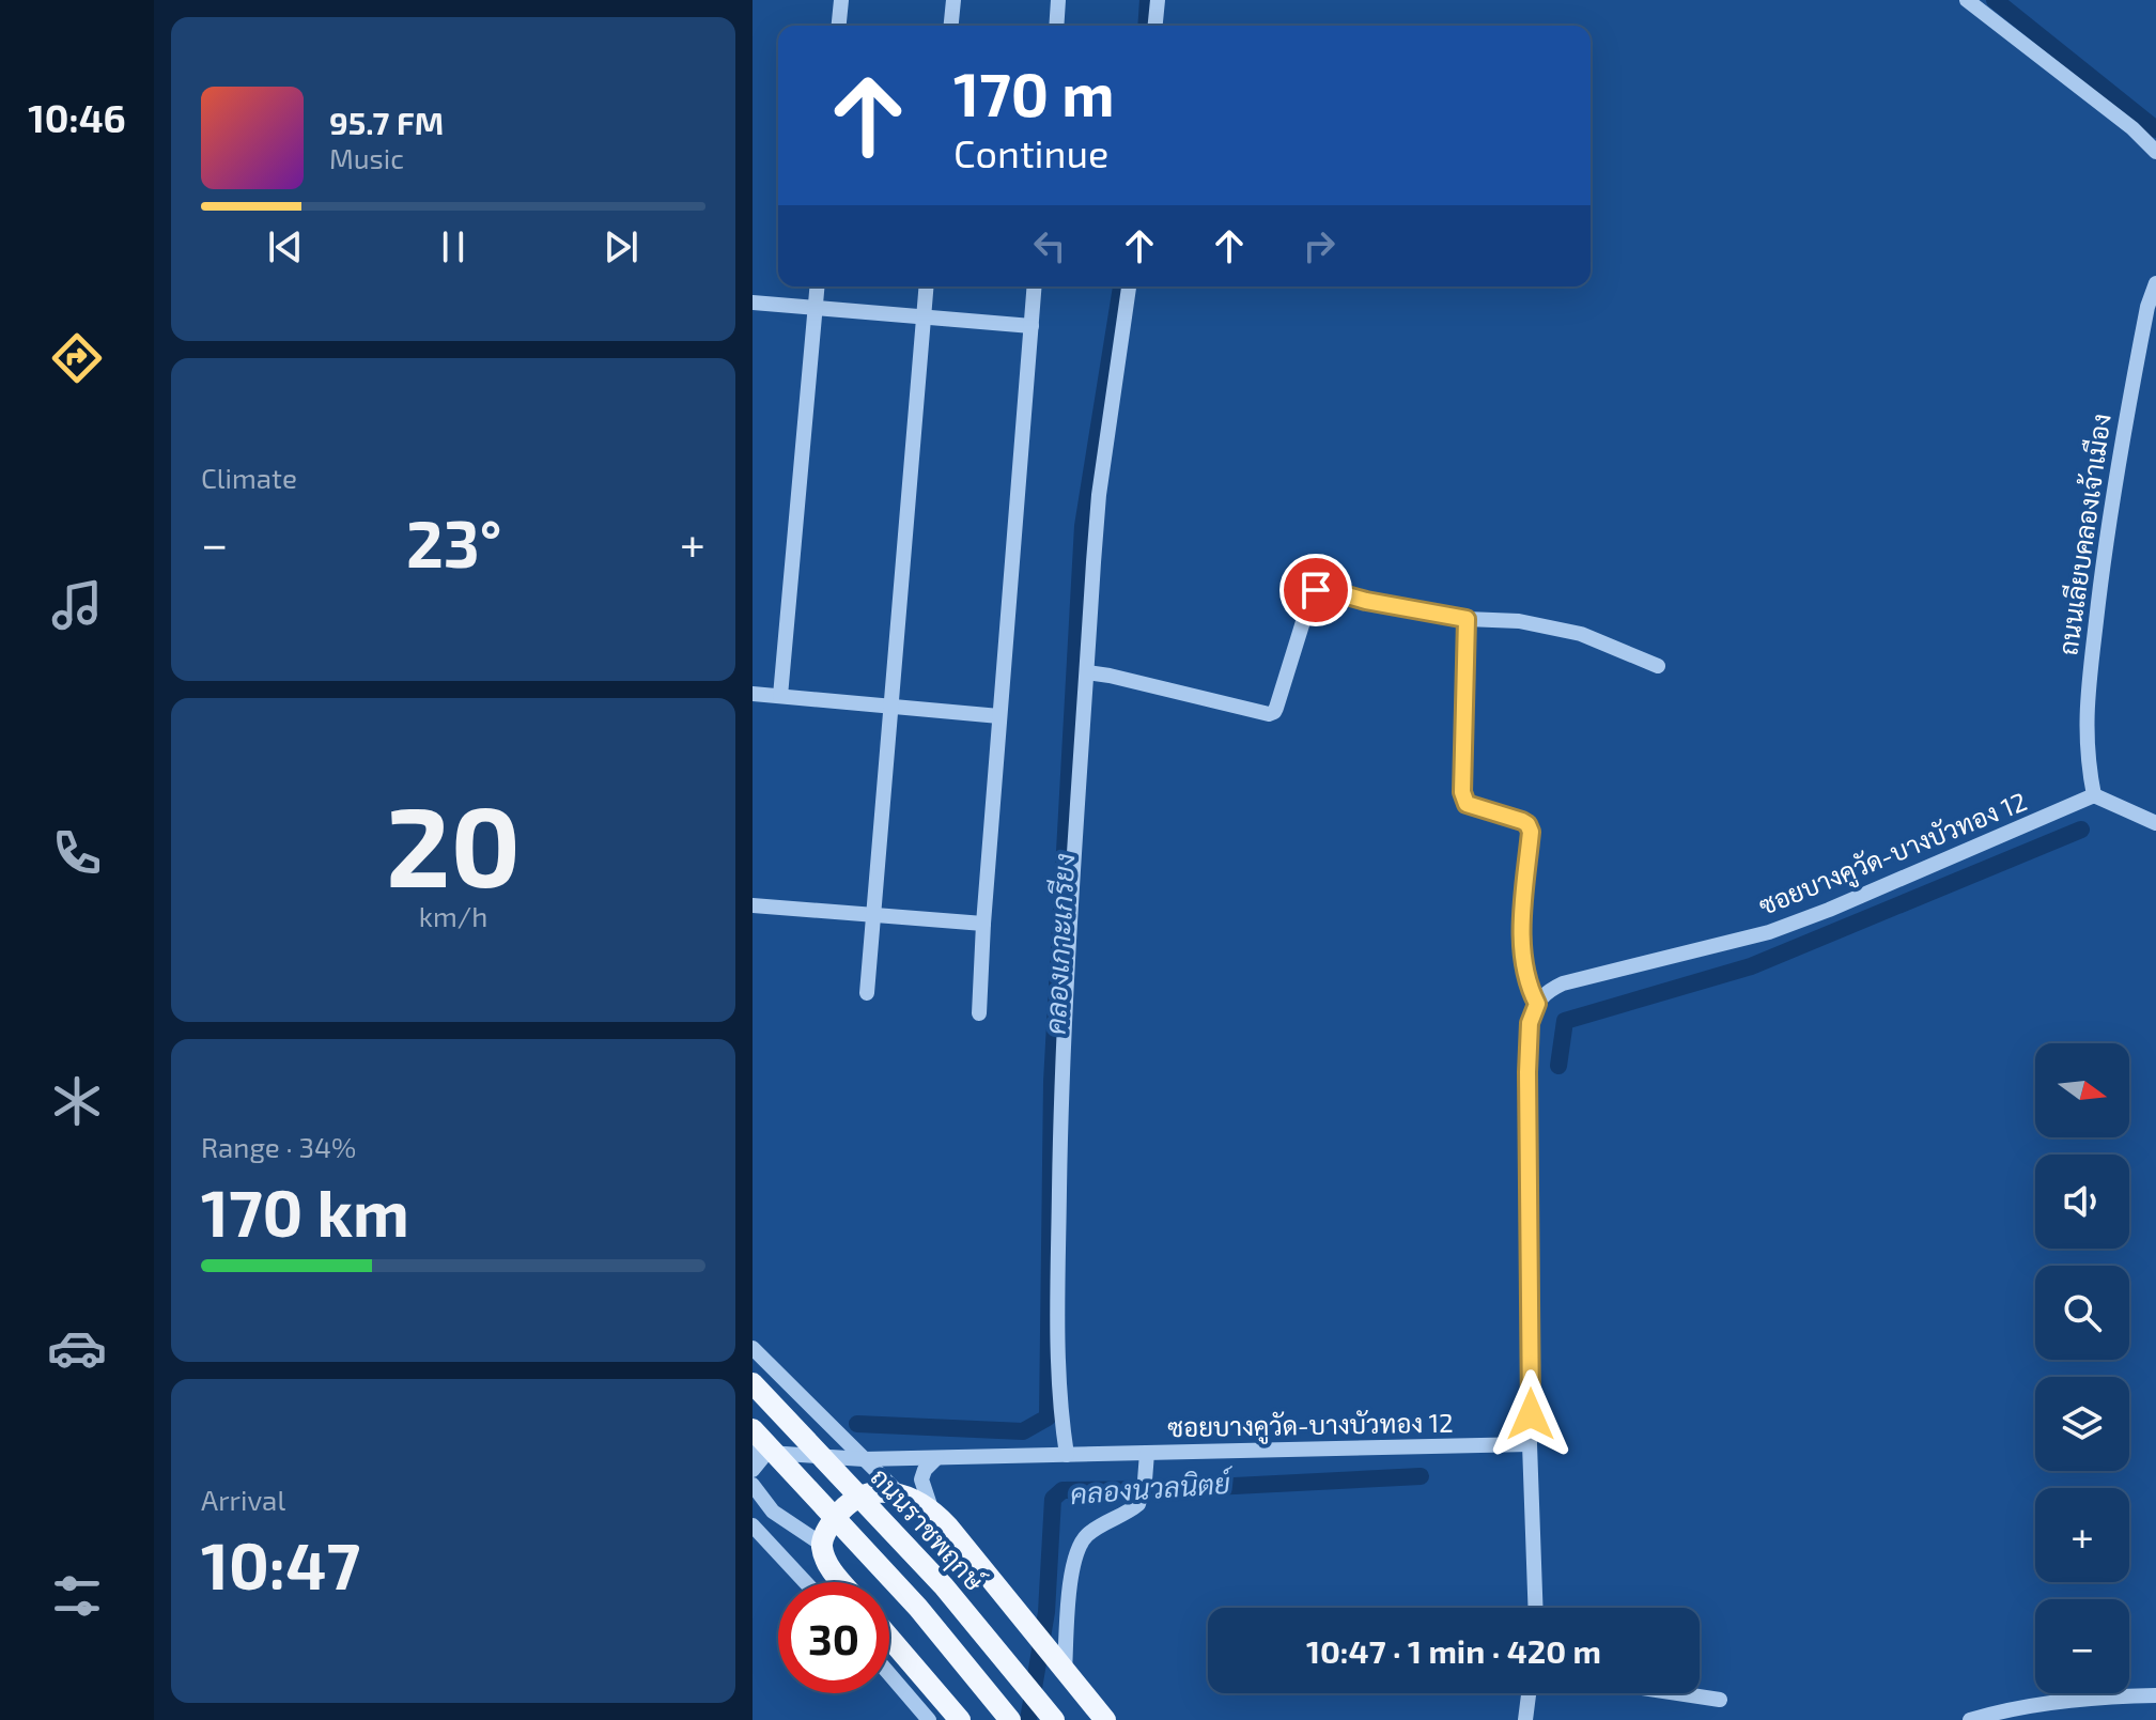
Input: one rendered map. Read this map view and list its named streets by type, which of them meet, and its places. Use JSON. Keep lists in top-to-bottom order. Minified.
{"streets":{"main road":["ถนนราชพฤกษ์"],"street":["ถนนเลียบคลองเจ้าเมือง","ซอยบางคูวัด-บางบัวทอง 12"]},"crossings":[["ถนนเลียบคลองเจ้าเมือง","ซอยบางคูวัด-บางบัวทอง 12"]],"water":["คลองเกาะเกรียง","คลองนวลนิตย์"],"north":"right","page":{"tabs":"10:46","turn":["170 m","Continue"],"song":["95.7 FM","Music"],"tile":["Climate",["20","km/h"],["Range · 34%","170 km"],["Arrival","10:47"]],"heat":["−","23°","+"],"map_buttons":["+","−"],"limit":"30","trip":"10:47 · 1 min · 420 m"}}
